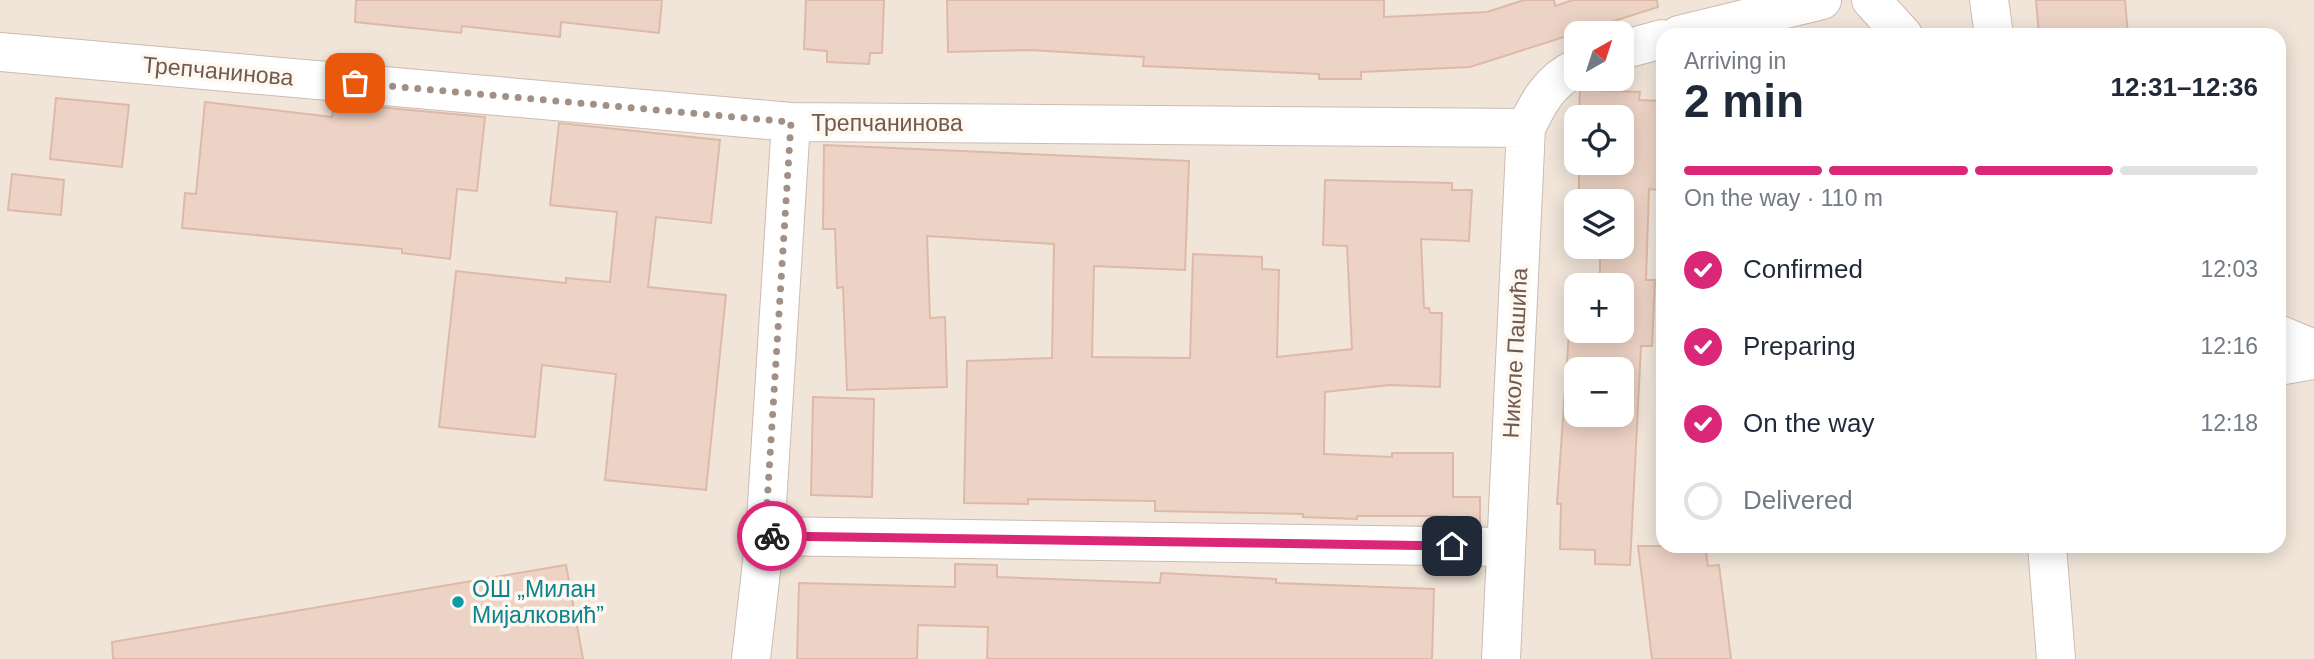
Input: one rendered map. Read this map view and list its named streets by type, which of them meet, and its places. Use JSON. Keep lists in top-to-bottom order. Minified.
{"streets":{"street":["Трепчанинова","Николе Пашића"]},"crossings":[["Трепчанинова","Николе Пашића"]],"places":["ОШ „Милан Мијалковић”"],"north":"top right","page":{"map_buttons":["+","−"],"heading":["2 min","Arriving in","12:31–12:36"],"bar":"On the way · 110 m","list":[["Confirmed","12:03"],["Preparing","12:16"],["On the way","12:18"],"Delivered"]}}
